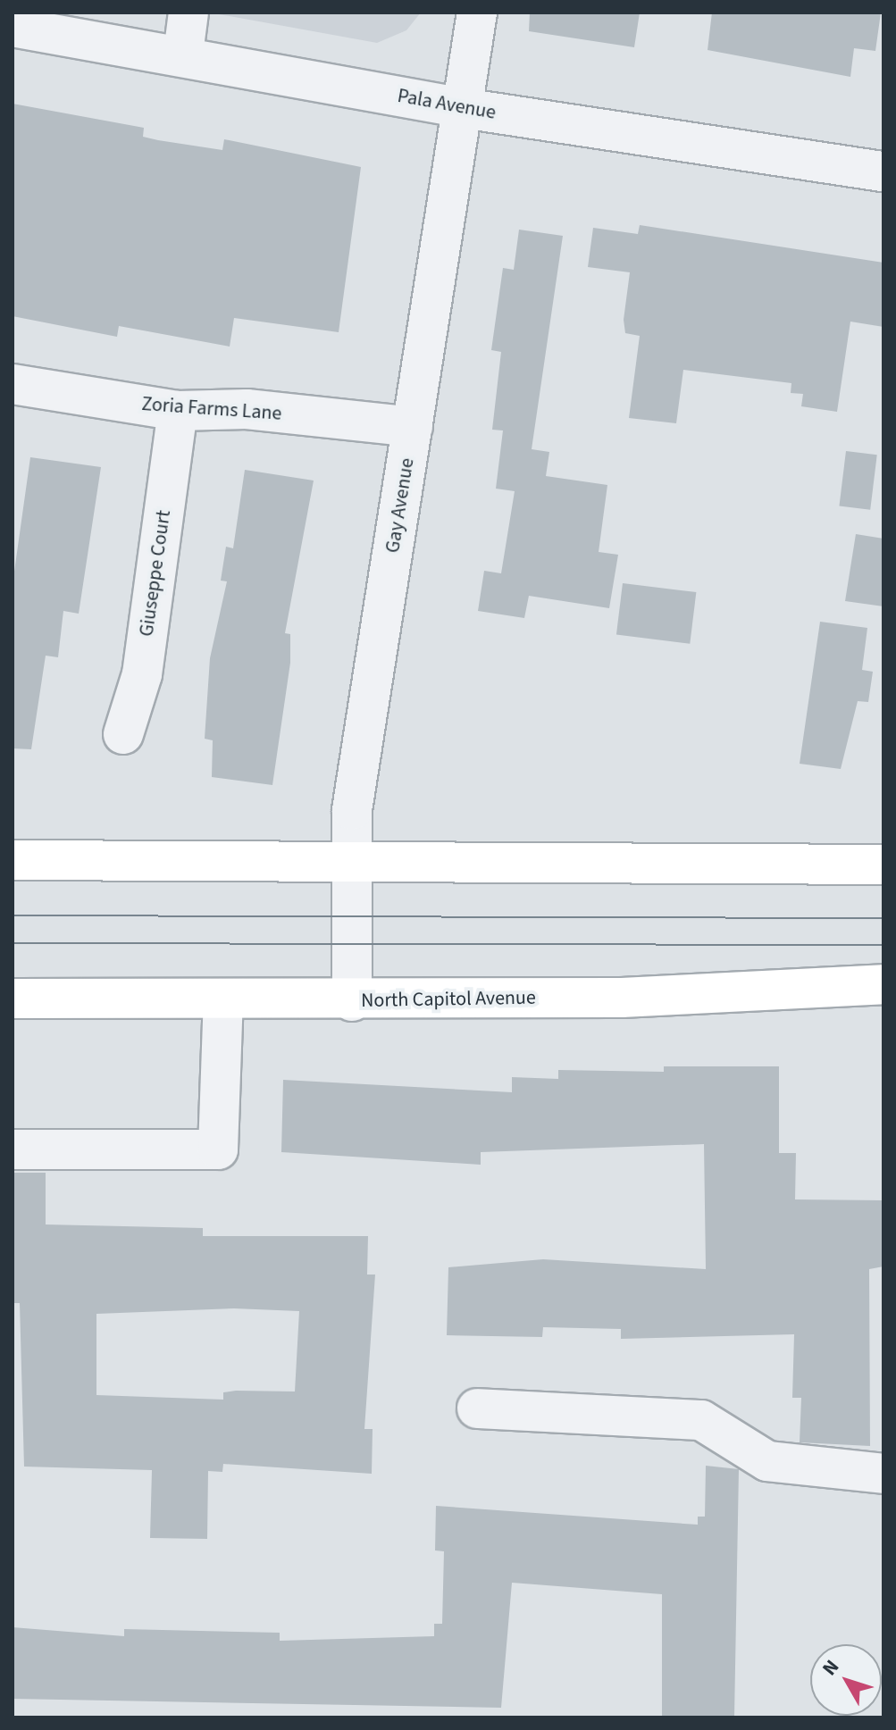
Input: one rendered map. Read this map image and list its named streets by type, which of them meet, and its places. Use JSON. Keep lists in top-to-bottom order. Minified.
{"streets":{"main road":["North Capitol Avenue"],"street":["Pala Avenue","Zoria Farms Lane","Gay Avenue","Giuseppe Court"]},"crossings":[["Pala Avenue","Gay Avenue"],["Zoria Farms Lane","Gay Avenue"],["Zoria Farms Lane","Giuseppe Court"],["Gay Avenue","North Capitol Avenue"]],"north":"top left"}
